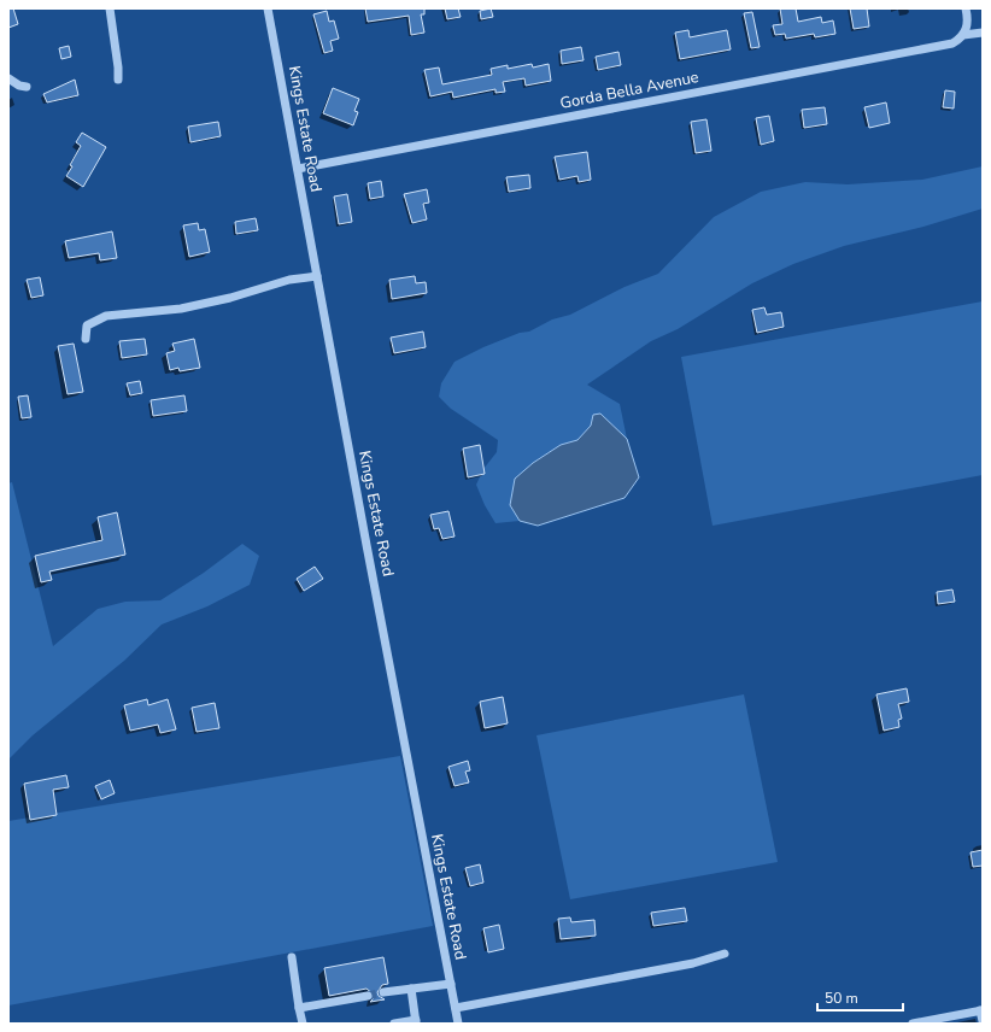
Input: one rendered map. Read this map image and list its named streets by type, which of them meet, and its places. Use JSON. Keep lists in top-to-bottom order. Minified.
{"streets":{"street":["Gorda Bella Avenue","Kings Estate Road"]},"crossings":[["Gorda Bella Avenue","Kings Estate Road"]],"scale_bar":"50 m"}
